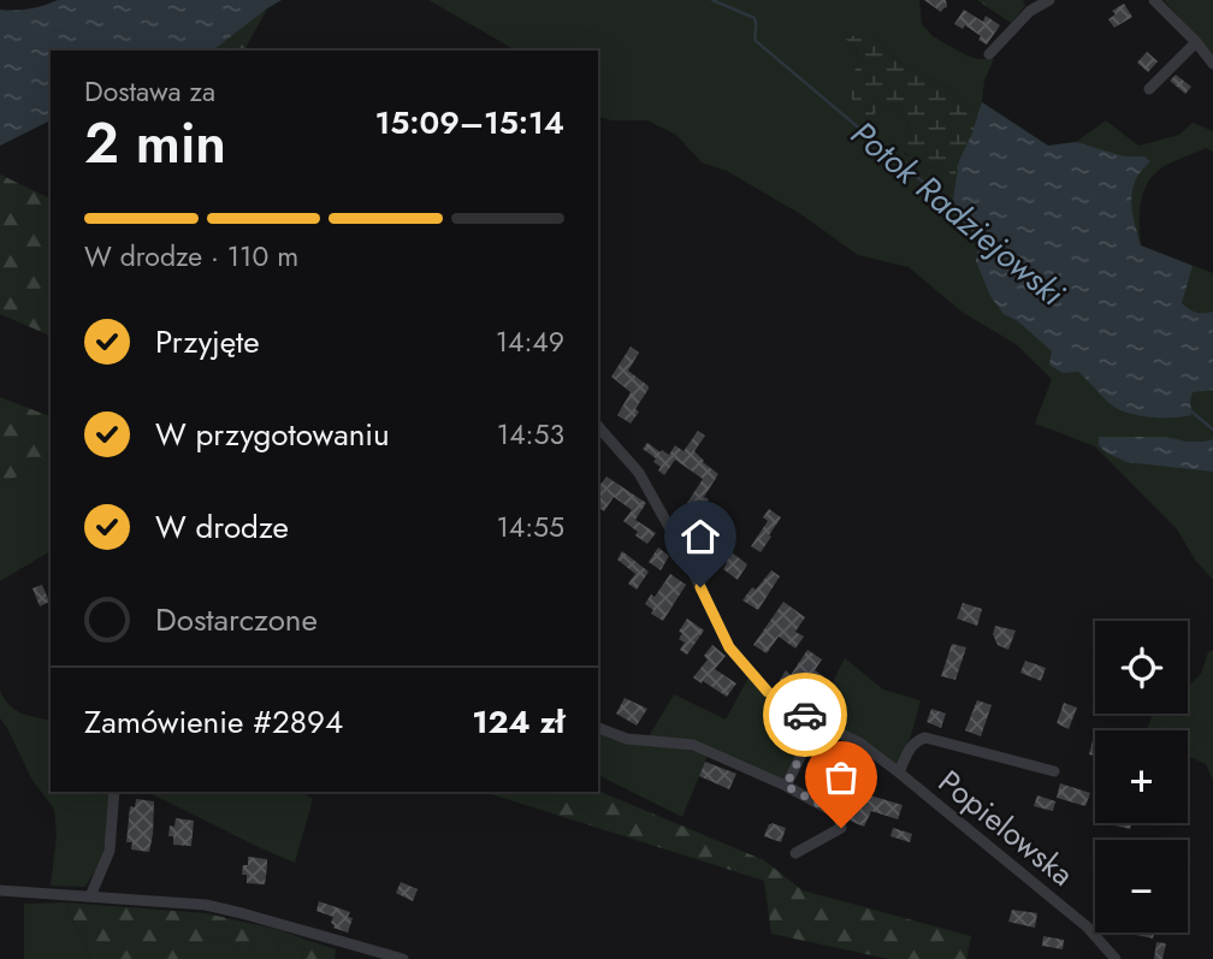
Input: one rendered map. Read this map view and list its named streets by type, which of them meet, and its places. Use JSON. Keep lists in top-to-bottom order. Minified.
{"streets":{"street":["Popielowska"]},"water":["Potok Radziejowski"],"page":{"heading":["2 min","Dostawa za","15:09–15:14"],"panel":["Zamówienie #2894","124 zł"],"bar":"W drodze · 110 m","list":[["Przyjęte","14:49"],["W przygotowaniu","14:53"],["W drodze","14:55"],"Dostarczone"],"map_buttons":["+","−"]}}
